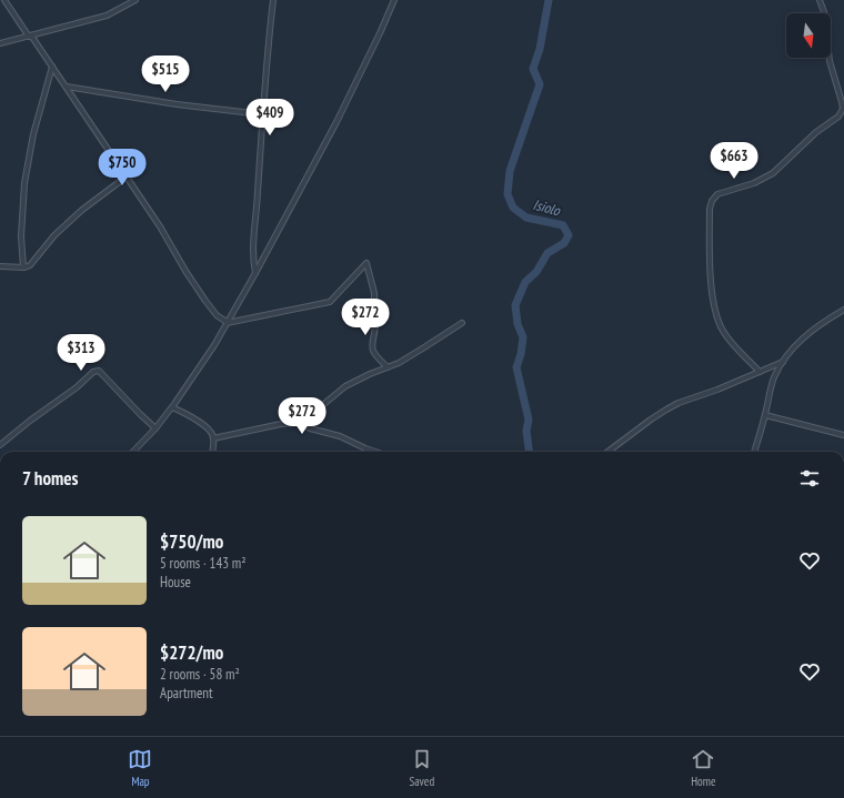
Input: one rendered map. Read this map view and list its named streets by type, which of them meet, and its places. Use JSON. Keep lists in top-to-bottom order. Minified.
{"water":["Isiolo"],"north":"bottom","page":{"price":["$515","$409","$663","$750","$272","$313","$272"],"heading":"7 homes","list":[{"name":"$750/mo","note":"5 rooms · 143 m² · House"},{"name":"$272/mo","note":"2 rooms · 58 m² · Apartment"}],"tabs":["Map","Saved","Home"]}}
